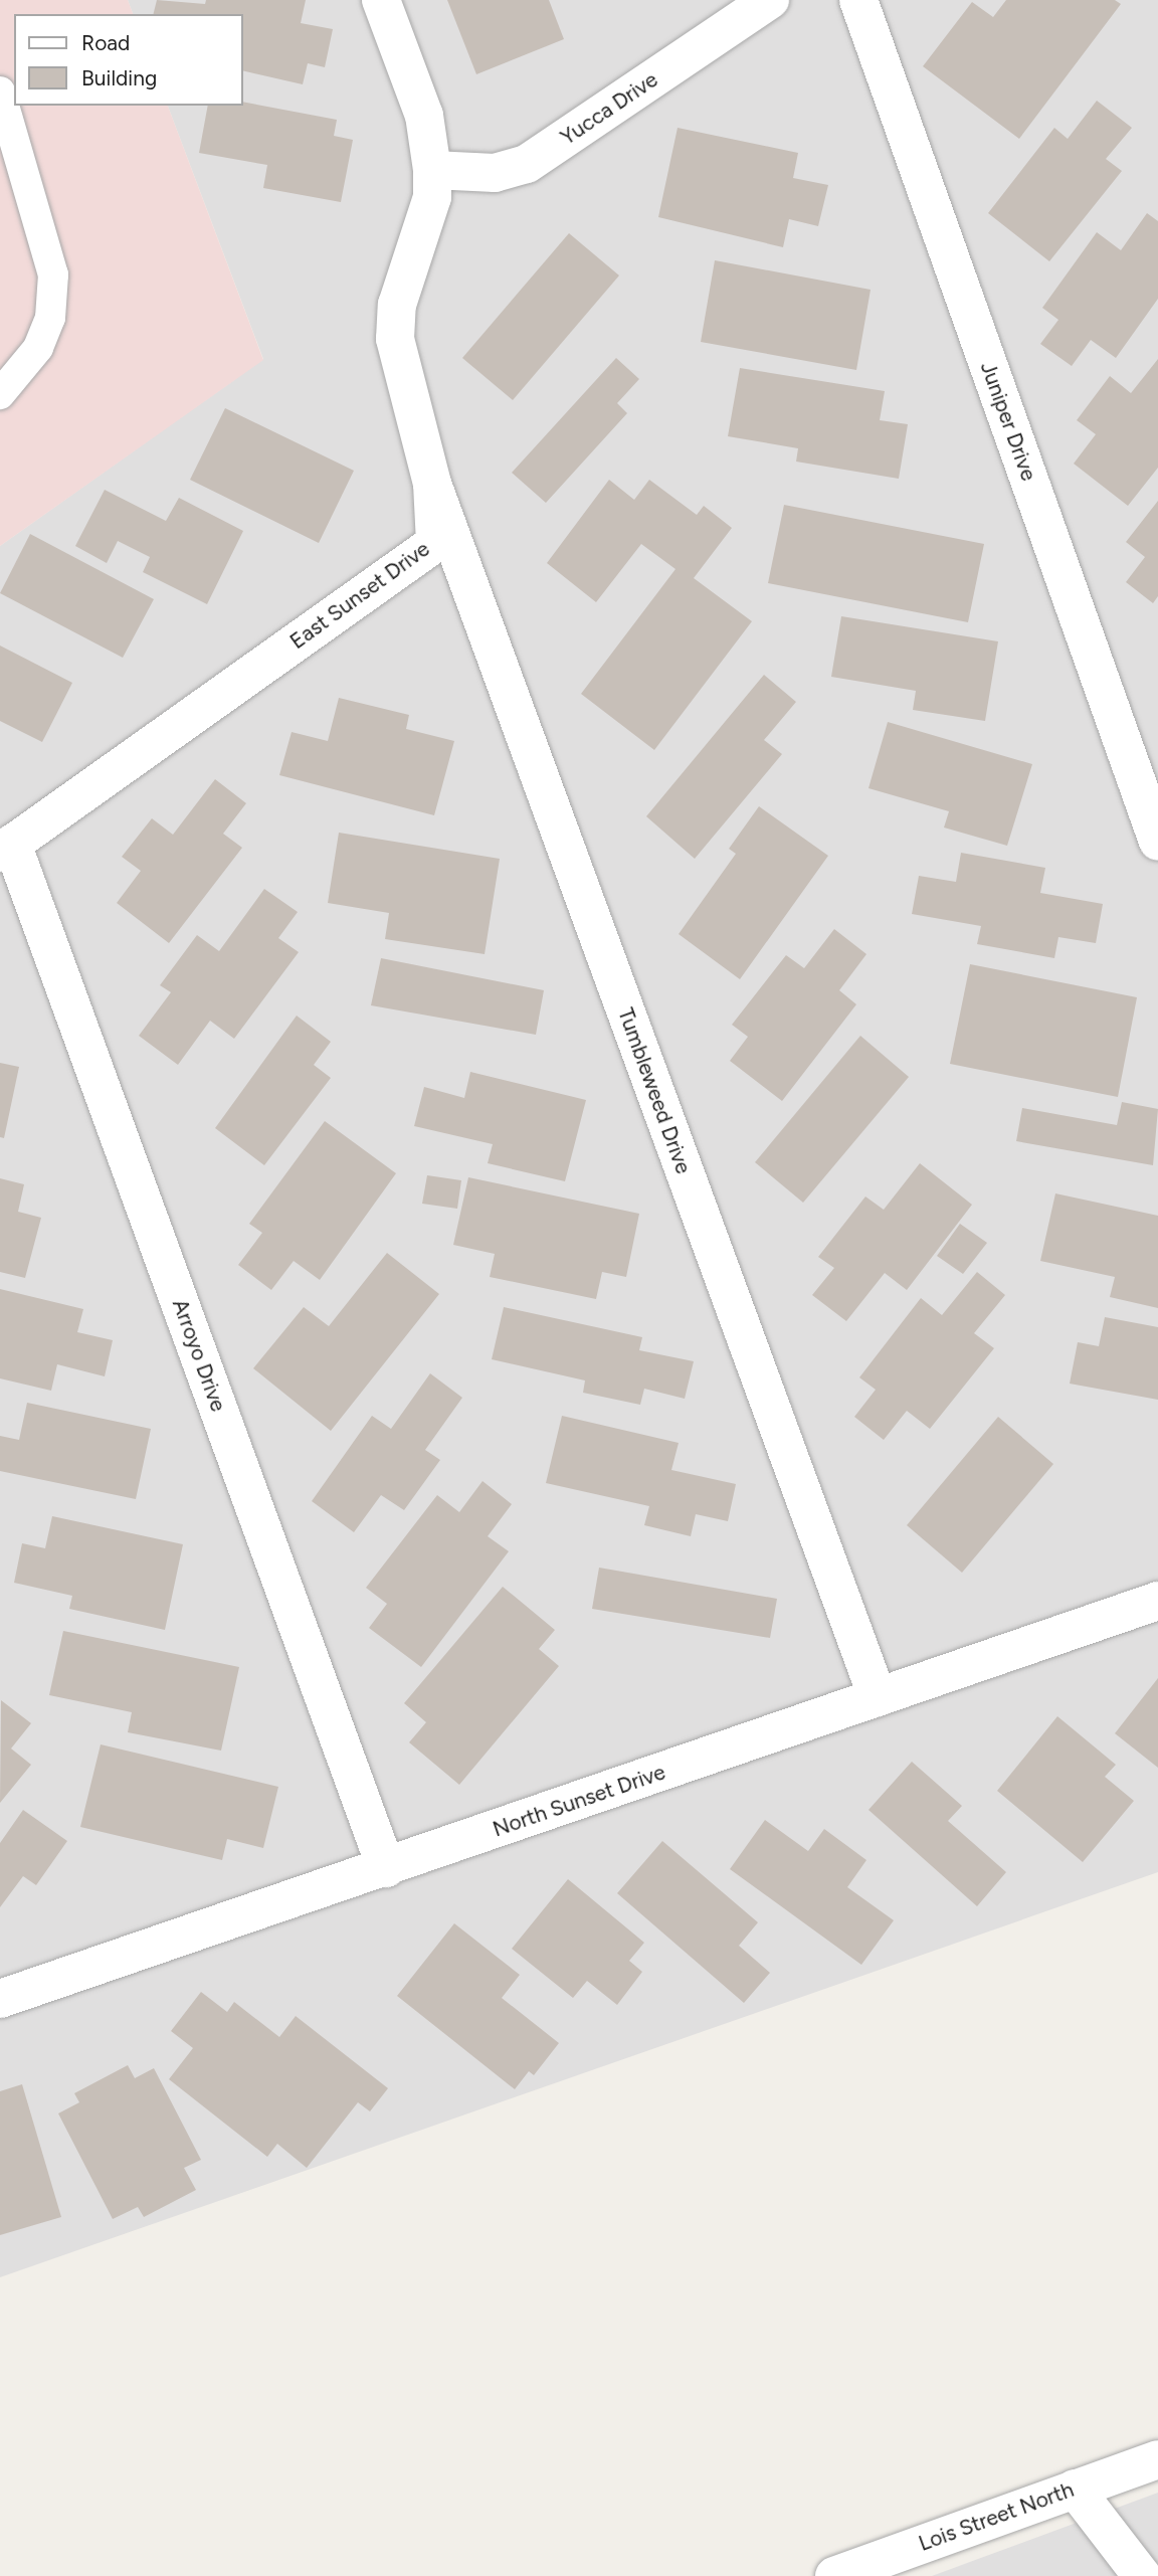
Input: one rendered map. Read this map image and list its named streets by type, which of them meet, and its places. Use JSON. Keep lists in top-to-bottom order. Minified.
{"streets":{"street":["Yucca Drive","Juniper Drive","East Sunset Drive","Tumbleweed Drive","Arroyo Drive","North Sunset Drive","Lois Street North"]},"crossings":[["Yucca Drive","East Sunset Drive"],["East Sunset Drive","Tumbleweed Drive"],["East Sunset Drive","Arroyo Drive"],["Tumbleweed Drive","North Sunset Drive"],["Arroyo Drive","North Sunset Drive"]],"legend":["Road","Building"]}
